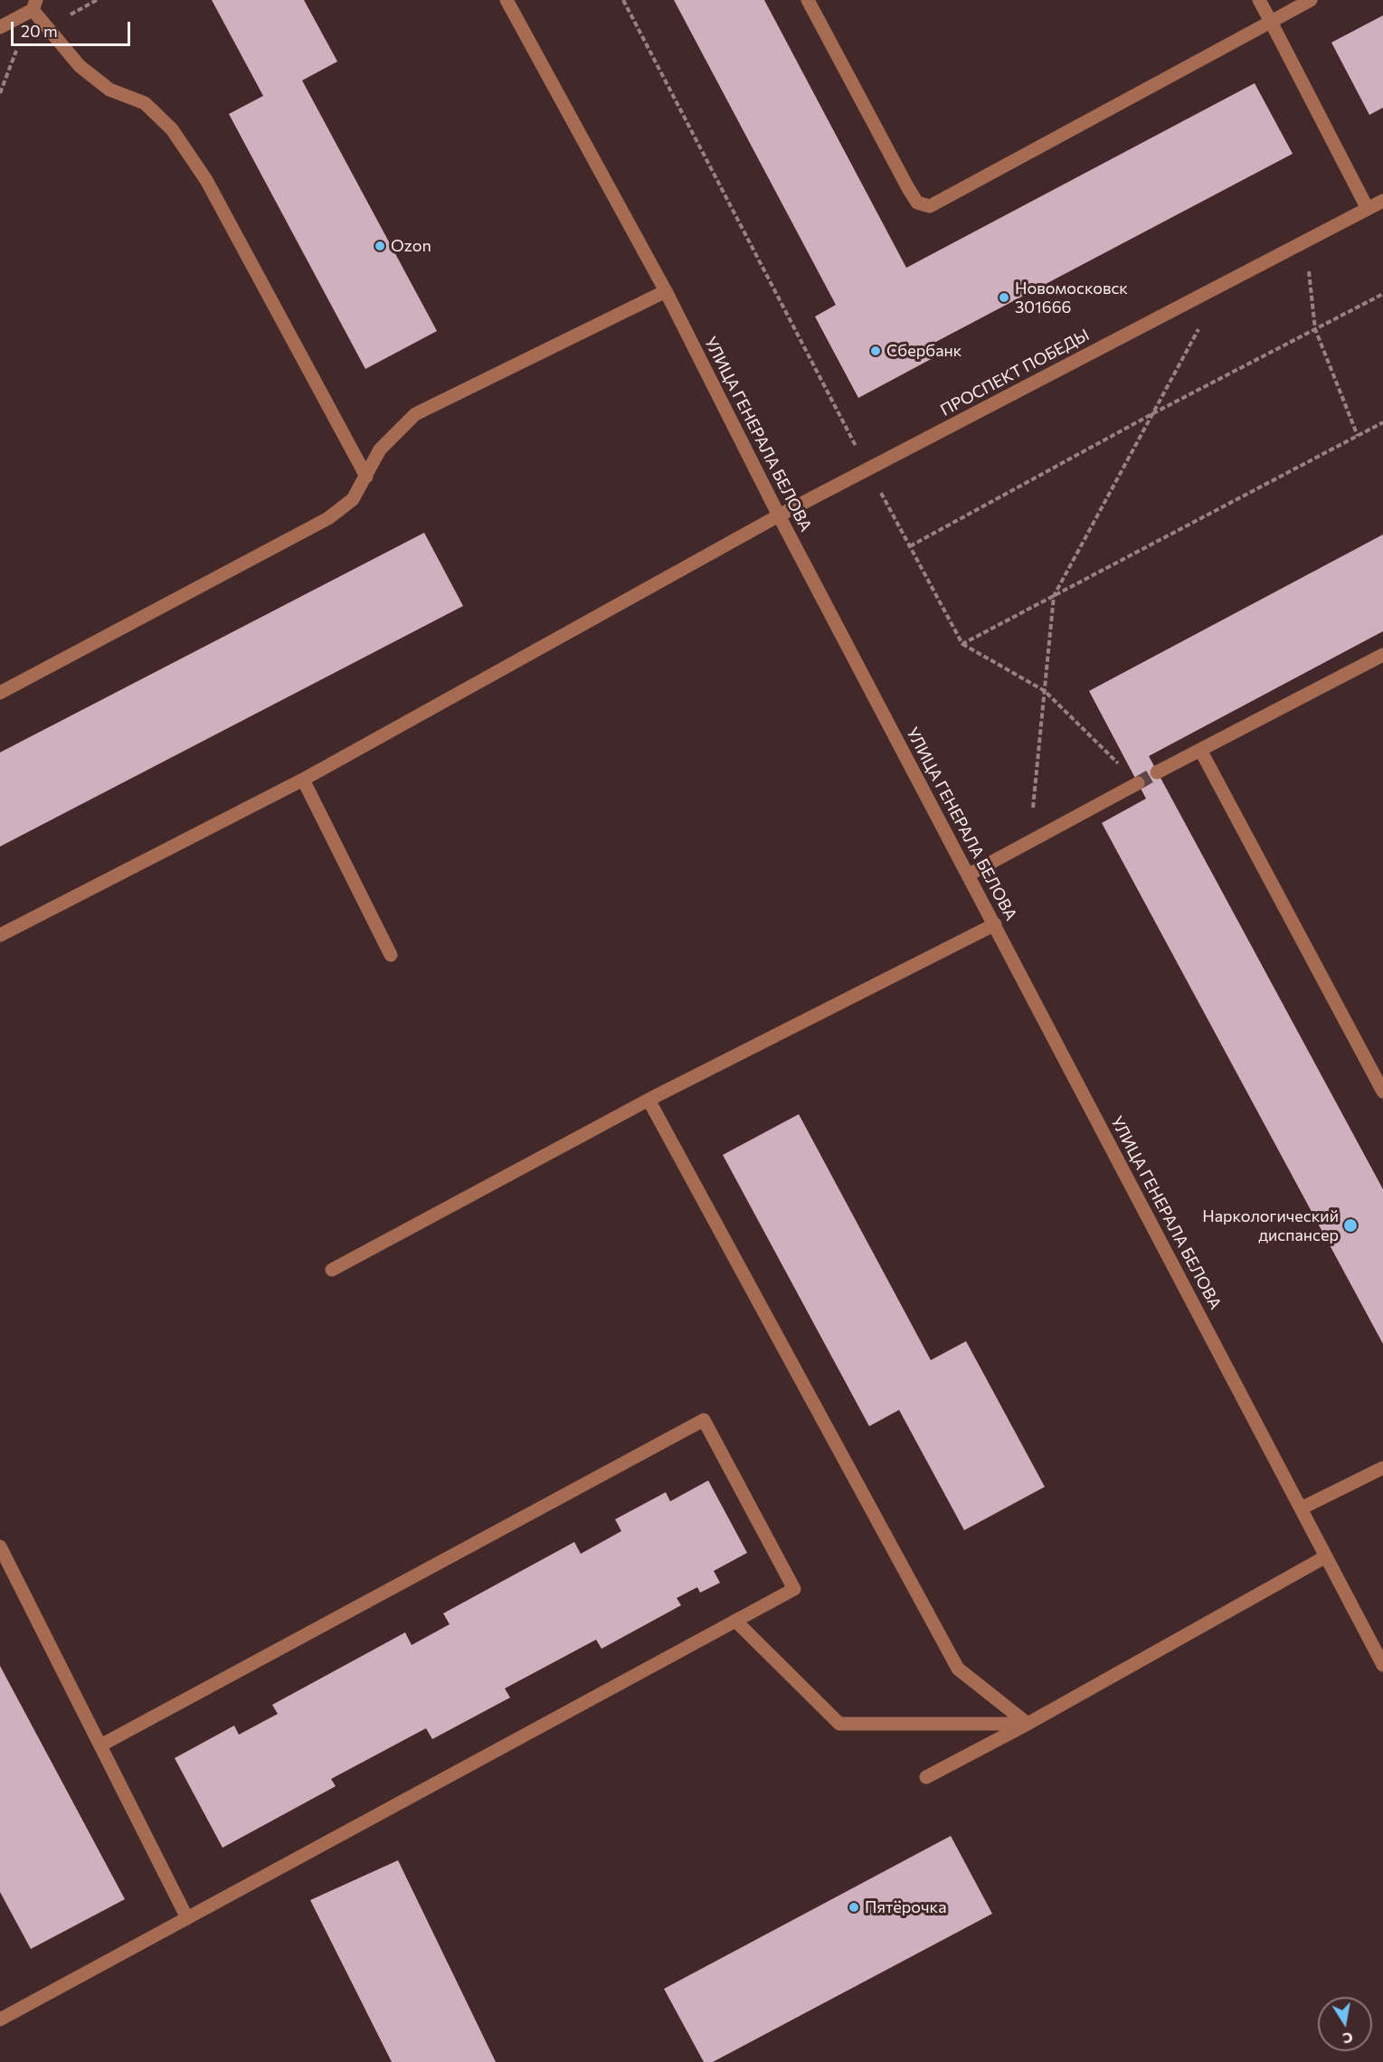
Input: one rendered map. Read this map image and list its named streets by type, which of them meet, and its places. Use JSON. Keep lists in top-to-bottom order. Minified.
{"streets":{"street":["ПРОСПЕКТ ПОБЕДЫ","УЛИЦА ГЕНЕРАЛА БЕЛОВА"]},"crossings":[["ПРОСПЕКТ ПОБЕДЫ","УЛИЦА ГЕНЕРАЛА БЕЛОВА"]],"places":["Ozon","Новомосковск 301666","Сбербанк","Наркологический диспансер","Пятёрочка"],"scale_bar":"20 m","north":"bottom"}
